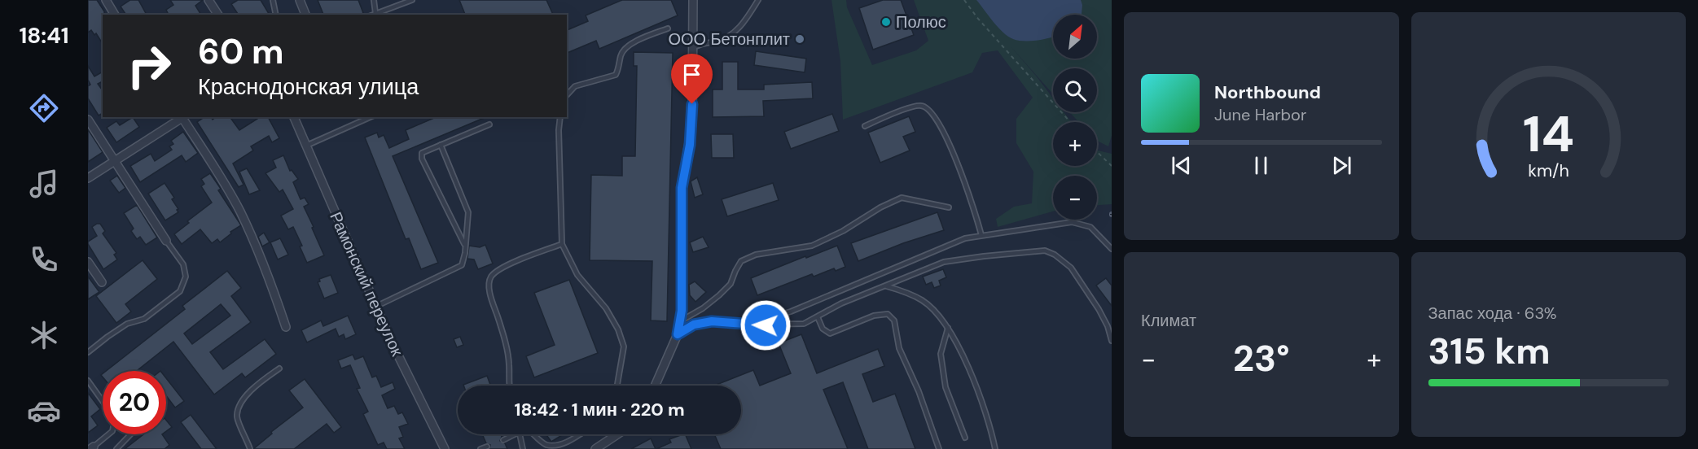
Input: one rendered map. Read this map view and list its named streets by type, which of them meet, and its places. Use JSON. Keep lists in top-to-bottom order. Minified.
{"streets":{"street":["Рамонский переулок"]},"places":["Полюс","ООО Бетонплит"],"north":"top right","page":{"tabs":"18:41","map_buttons":["+","−"],"turn":["60 m","Краснодонская улица"],"song":["Northbound","June Harbor"],"tile":["Климат",["Запас хода · 63%","315 km"]],"heat":["−","23°","+"],"limit":"20","trip":"18:42 · 1 мин · 220 m","gauge":["14","km/h"]}}
